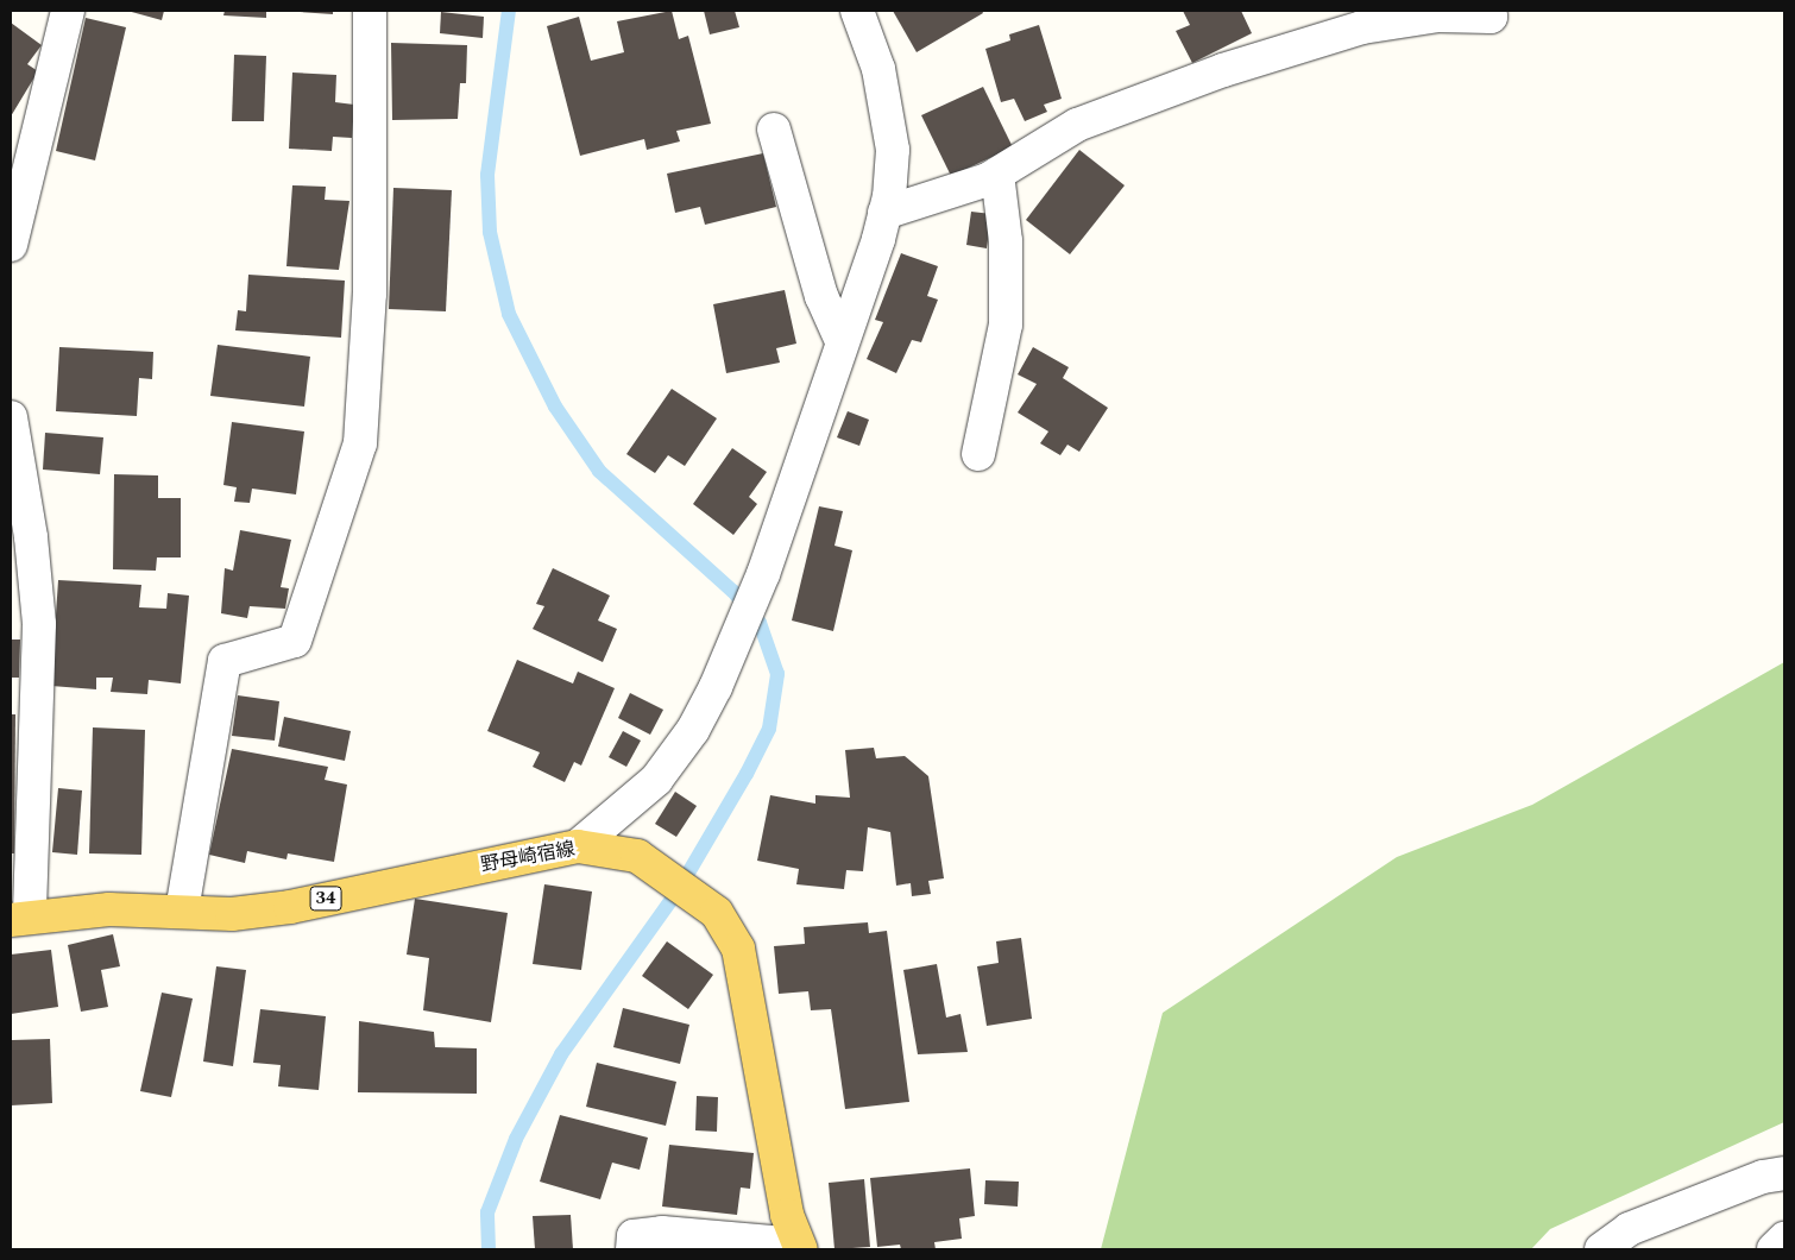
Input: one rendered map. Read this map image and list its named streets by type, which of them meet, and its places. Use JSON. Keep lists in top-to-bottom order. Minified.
{"streets":{"main road":["野母崎宿線","34"]}}
